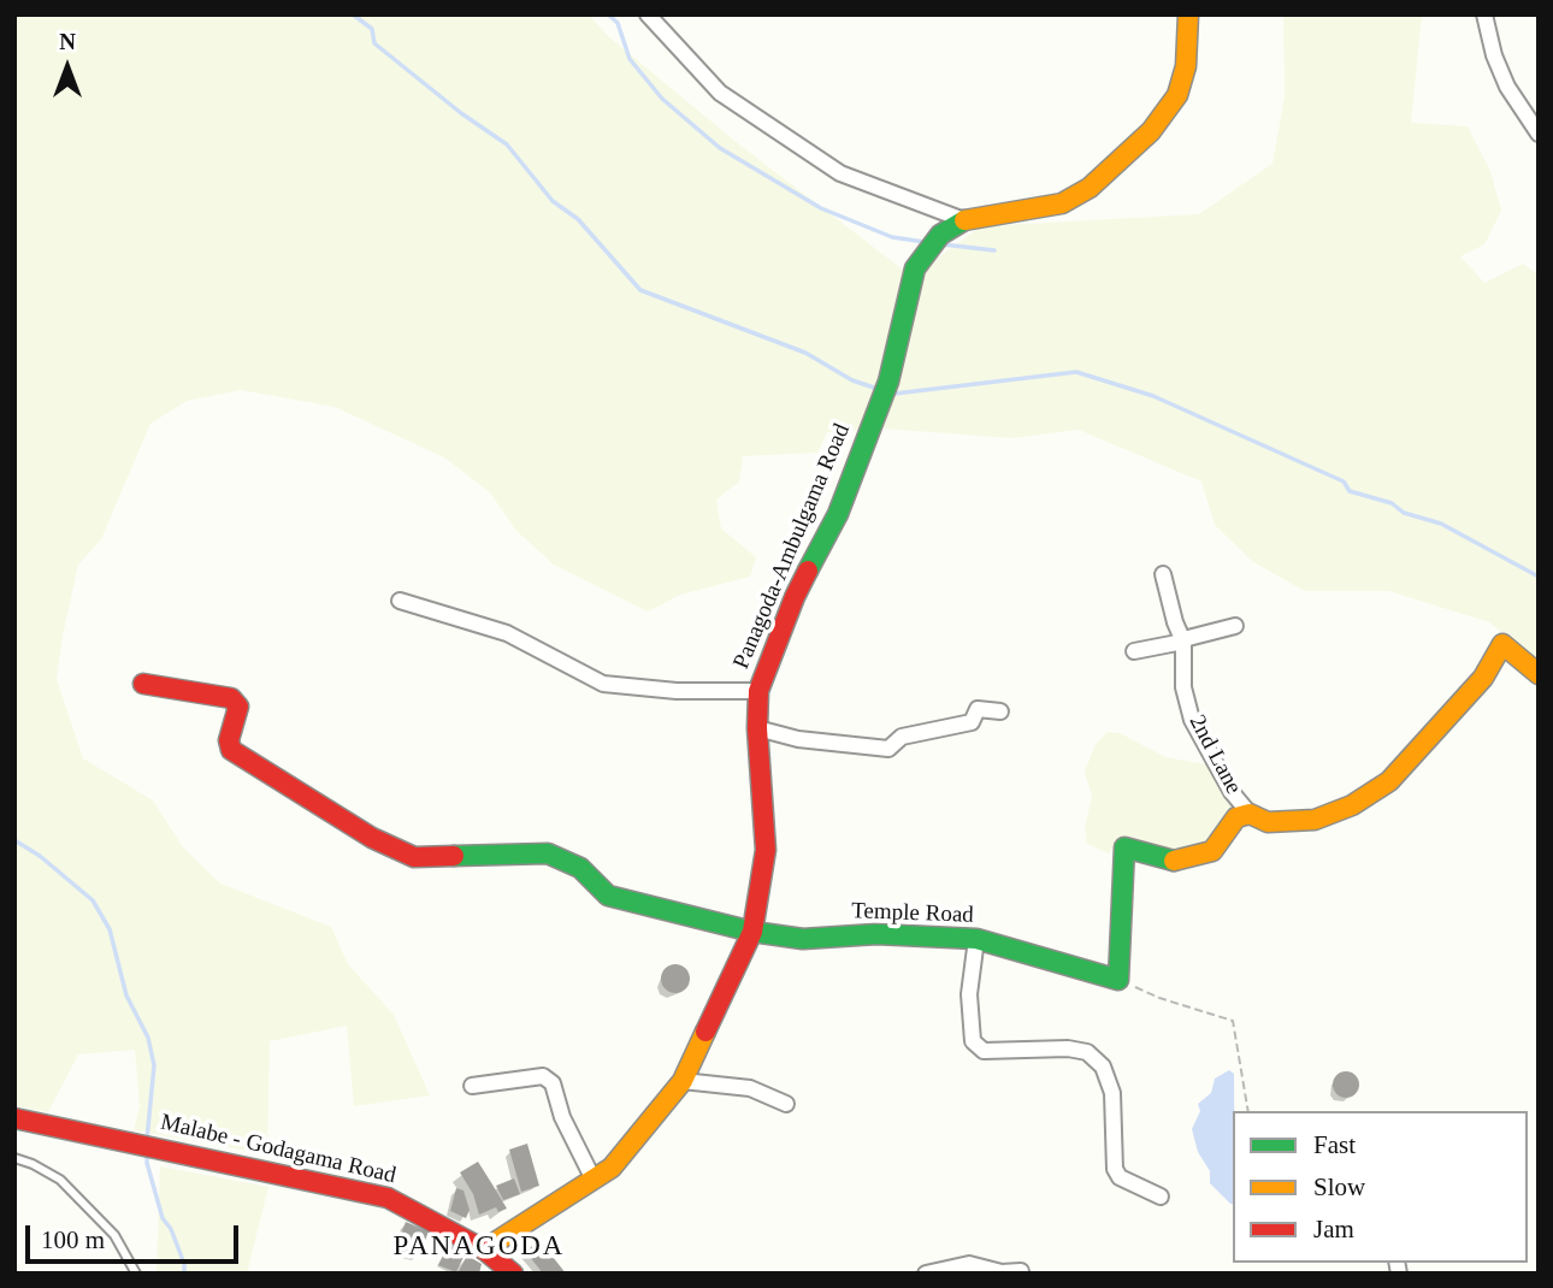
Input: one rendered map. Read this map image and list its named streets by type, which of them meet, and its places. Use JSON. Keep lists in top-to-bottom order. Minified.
{"streets":{"main road":["Panagoda-Ambulgama Road","Temple Road","Malabe - Godagama Road"],"street":["2nd Lane"]},"crossings":[["Panagoda-Ambulgama Road","Temple Road"],["Panagoda-Ambulgama Road","Malabe - Godagama Road"]],"districts":["PANAGODA"],"legend":["Fast","Slow","Jam"],"scale_bar":"100 m","north":"top"}
